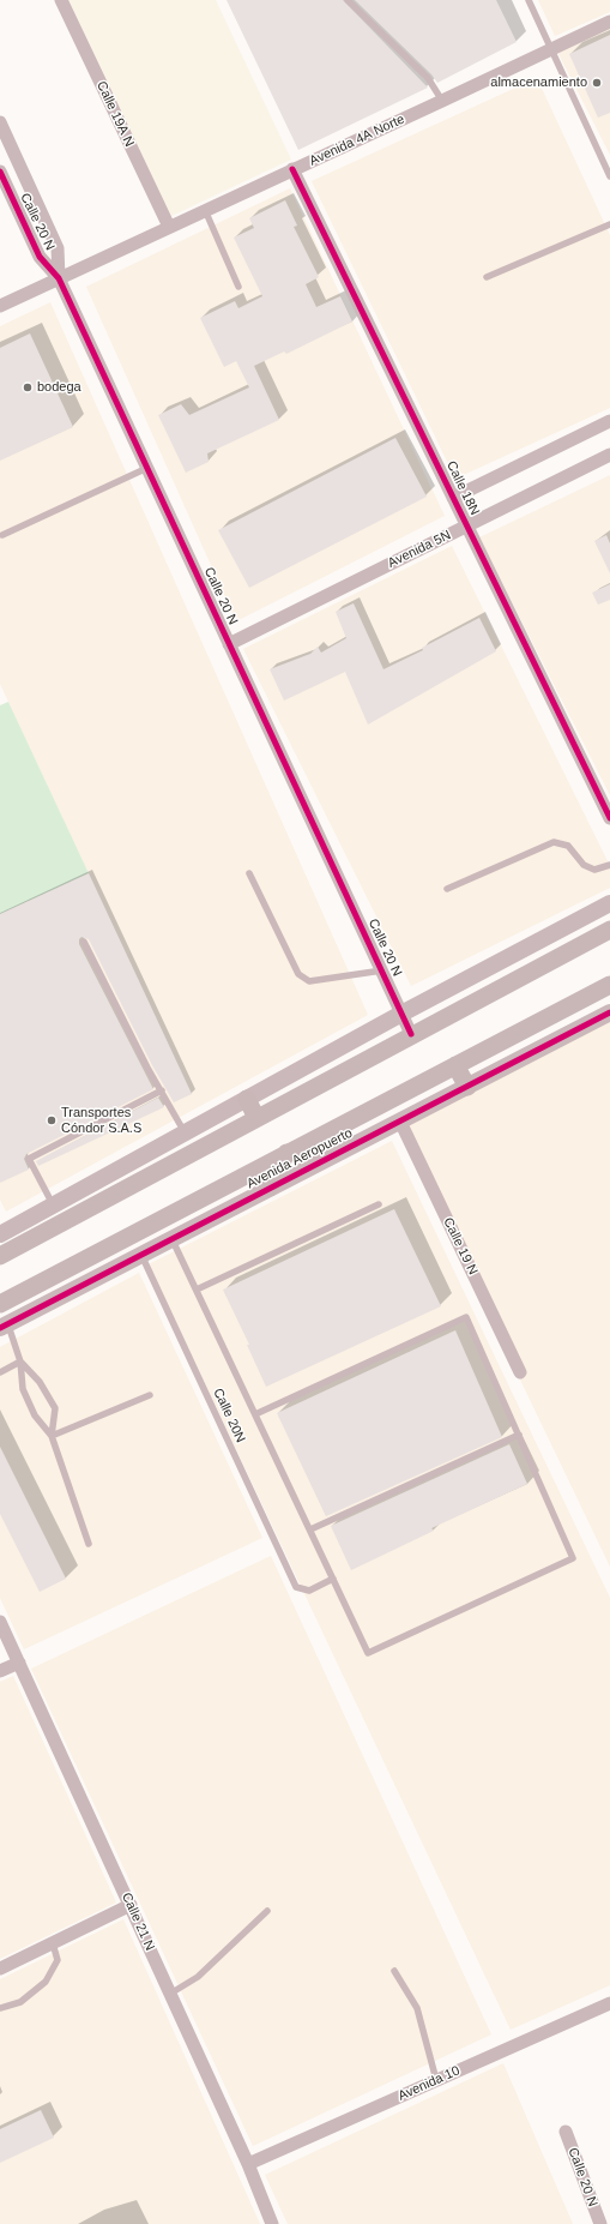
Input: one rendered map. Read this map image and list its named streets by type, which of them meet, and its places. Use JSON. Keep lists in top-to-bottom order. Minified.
{"streets":{"main road":["Avenida Aeropuerto"],"street":["Calle 19A N","Avenida 4A Norte","Calle 20 N","Calle 18N","Avenida 5N","Calle 19 N","Calle 21 N","Avenida 10"],"lane":["Calle 20N"]},"crossings":[["Calle 19A N","Avenida 4A Norte"],["Avenida 4A Norte","Calle 20 N"],["Avenida 4A Norte","Calle 18N"],["Calle 20 N","Avenida 5N"],["Calle 18N","Avenida 5N"],["Avenida Aeropuerto","Calle 19 N"],["Avenida Aeropuerto","Calle 20N"],["Calle 21 N","Avenida 10"]],"places":["almacenamiento","bodega","Transportes Cóndor S.A.S"]}
